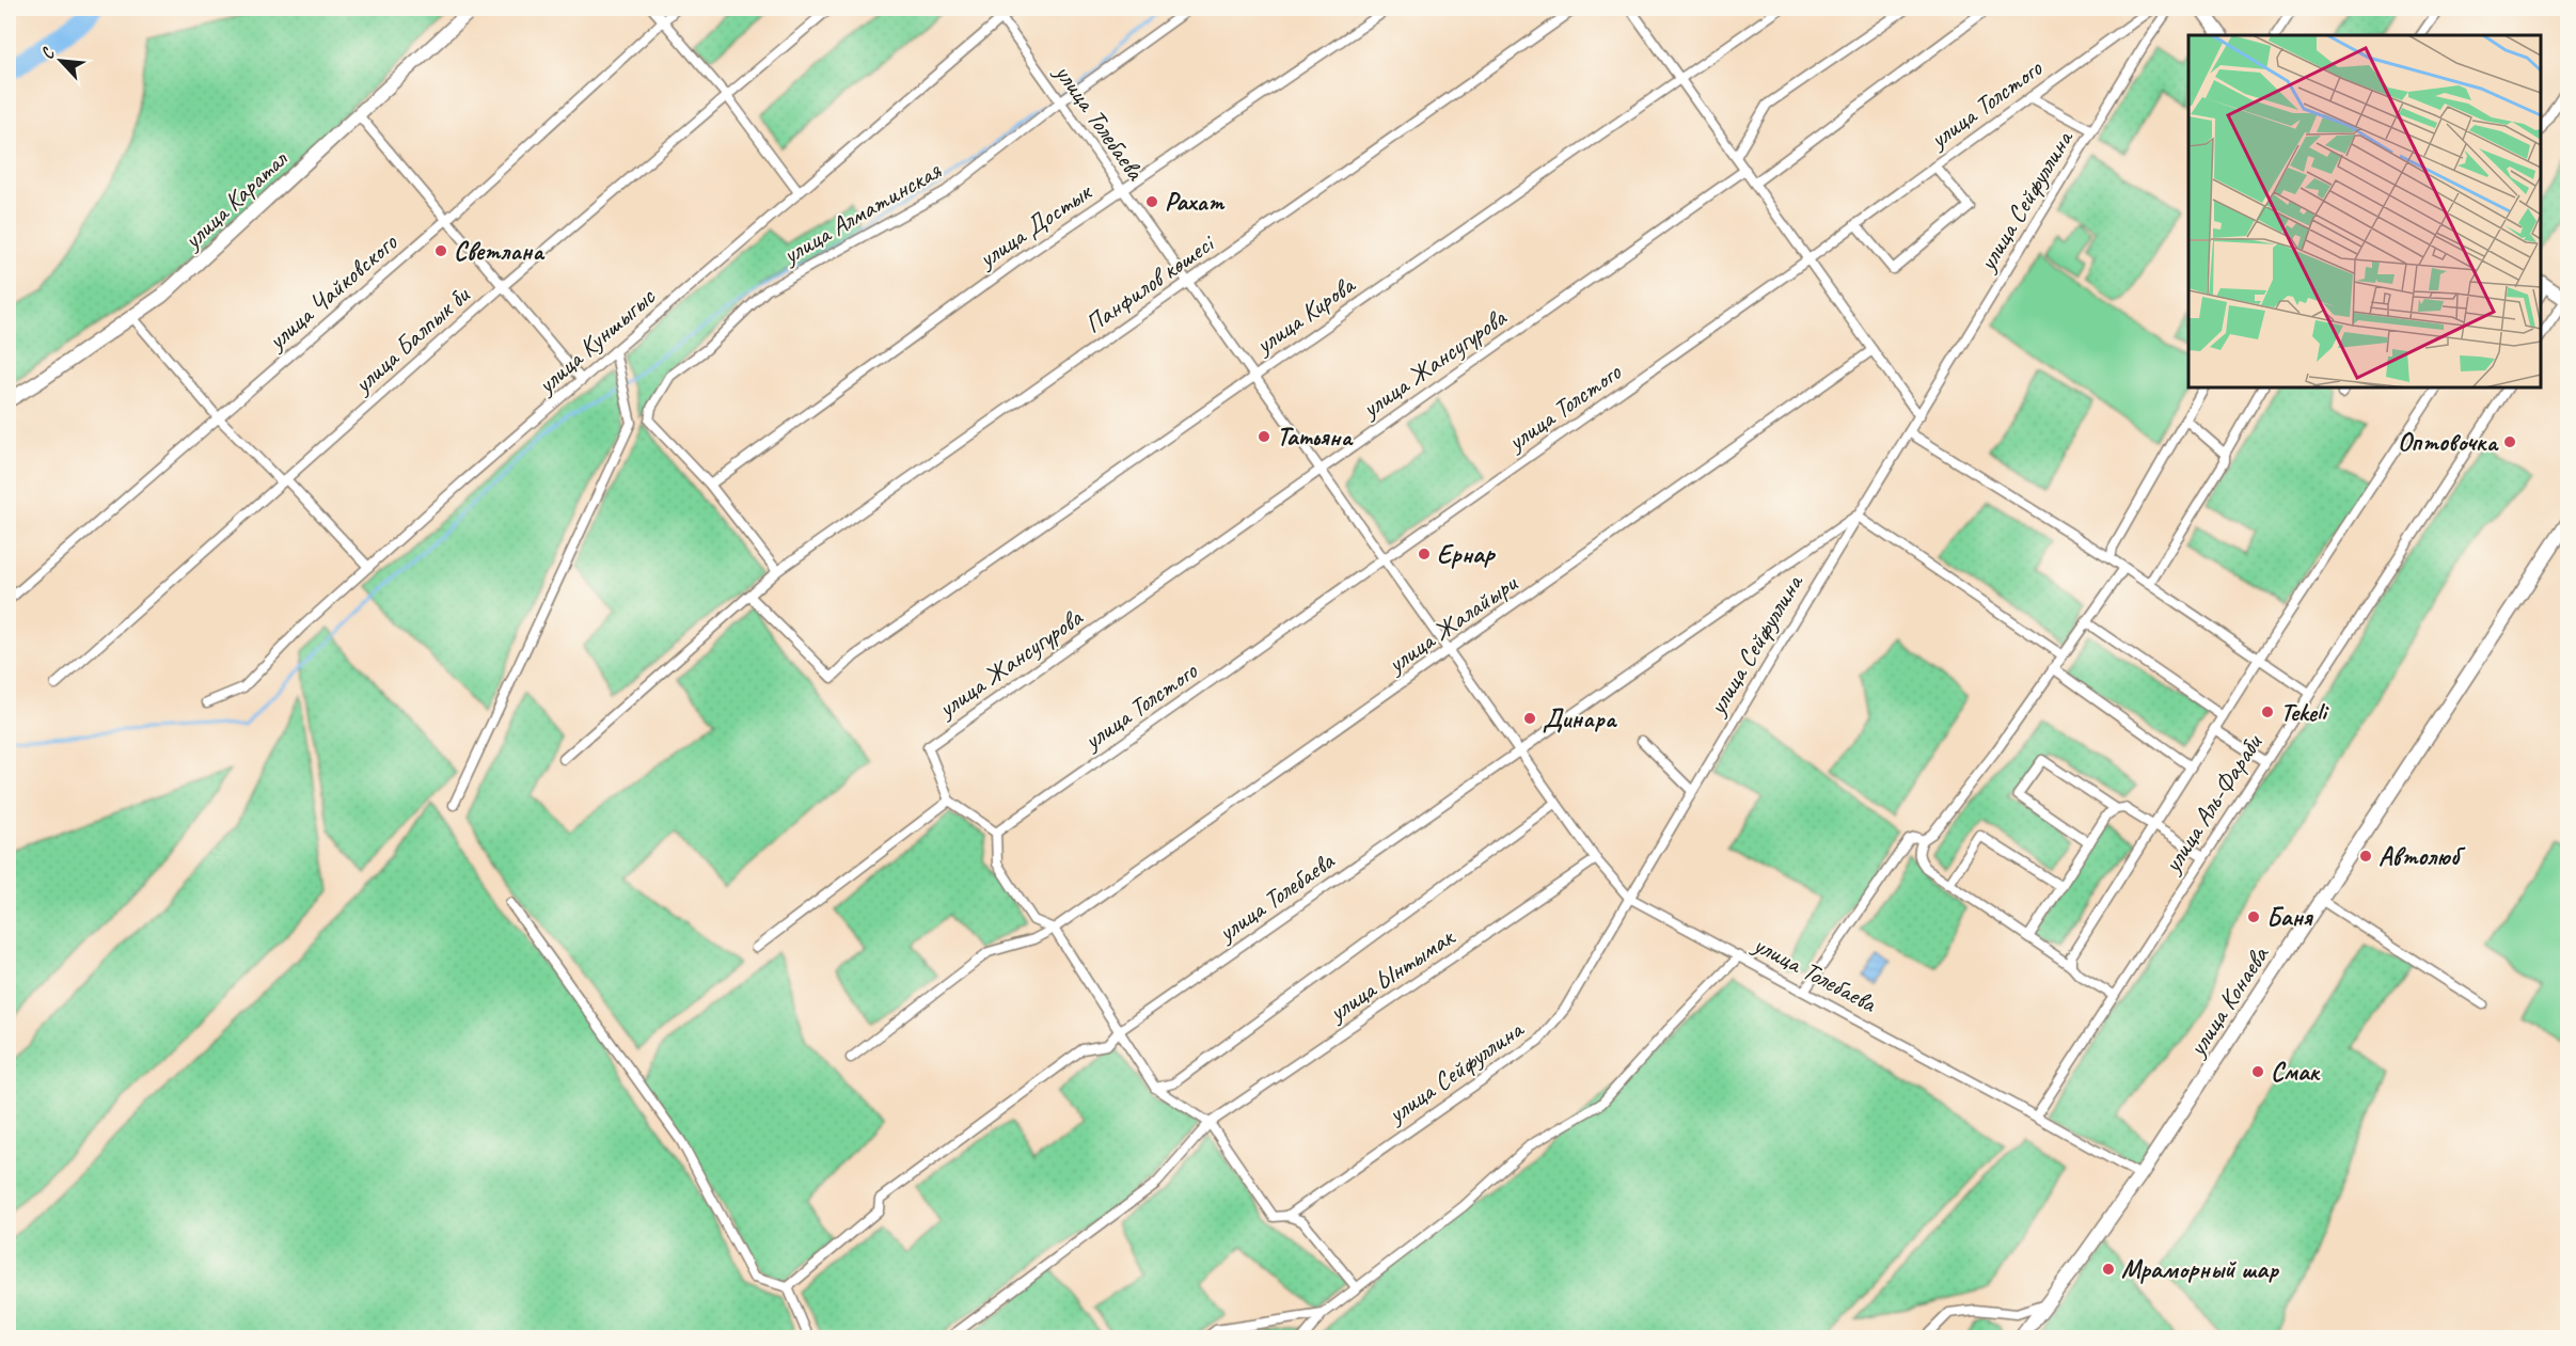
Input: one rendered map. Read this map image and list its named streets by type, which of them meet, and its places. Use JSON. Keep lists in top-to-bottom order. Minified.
{"streets":{"main road":["улица Каратал","улица Конаева"],"street":["улица Толстого","улица Толебаева","улица Сейфуллина","улица Алматинская","улица Достык","Панфилов көшесі","улица Чайковского","улица Кирова","улица Балпык би","улица Куншыгыс","улица Жансугурова","улица Жалайыри","улица Аль-Фараби","улица Ынтымак"]},"crossings":[["улица Толстого","улица Толебаева"],["улица Толебаева","улица Сейфуллина"],["улица Толебаева","улица Алматинская"],["улица Толебаева","улица Достык"],["улица Толебаева","Панфилов көшесі"],["улица Толебаева","улица Кирова"],["улица Толебаева","улица Куншыгыс"],["улица Толебаева","улица Жансугурова"],["улица Толебаева","улица Жалайыри"],["улица Толебаева","улица Аль-Фараби"],["улица Толебаева","улица Ынтымак"],["улица Толебаева","улица Конаева"],["улица Алматинская","улица Достык"],["Панфилов көшесі","улица Кирова"]],"places":["Рахат","Светлана","Татьяна","Оптовочка","Ернар","Tekeli","Динара","Автолюб","Баня","Смак","Мраморный шар"],"north":"top left"}
